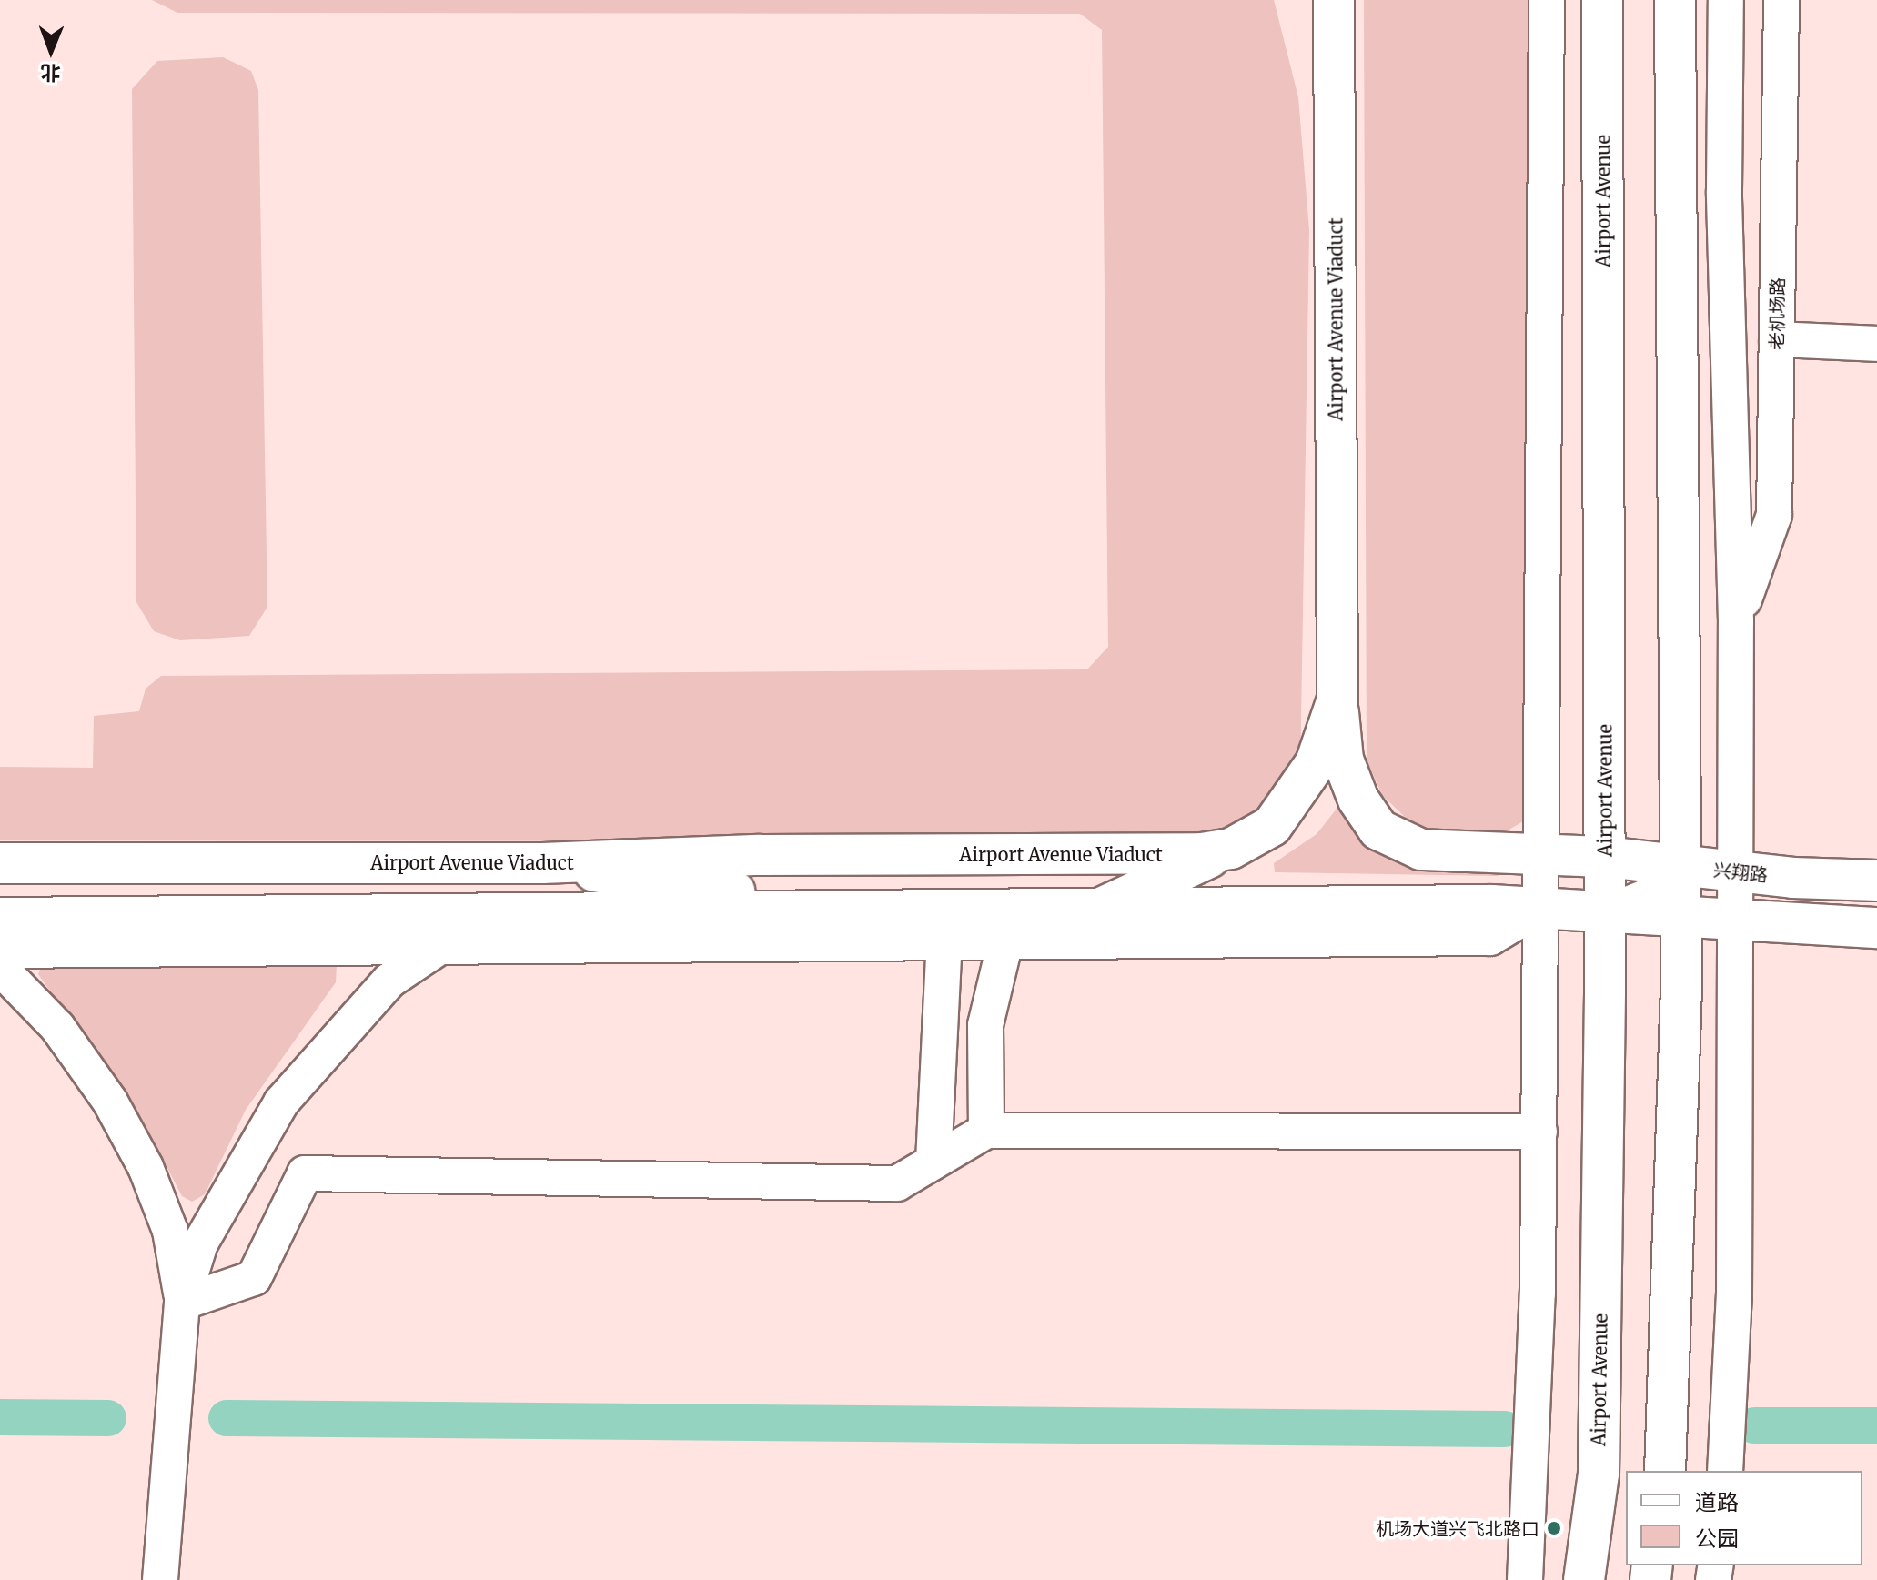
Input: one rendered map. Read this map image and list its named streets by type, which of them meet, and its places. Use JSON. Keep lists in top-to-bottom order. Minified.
{"streets":{"main road":["Airport Avenue","Airport Avenue Viaduct","兴翔路"],"street":["老机场路"]},"crossings":[["Airport Avenue","兴翔路"],["Airport Avenue Viaduct","兴翔路"]],"places":["机场大道兴飞北路口"],"legend":["道路","公园"],"north":"bottom"}
